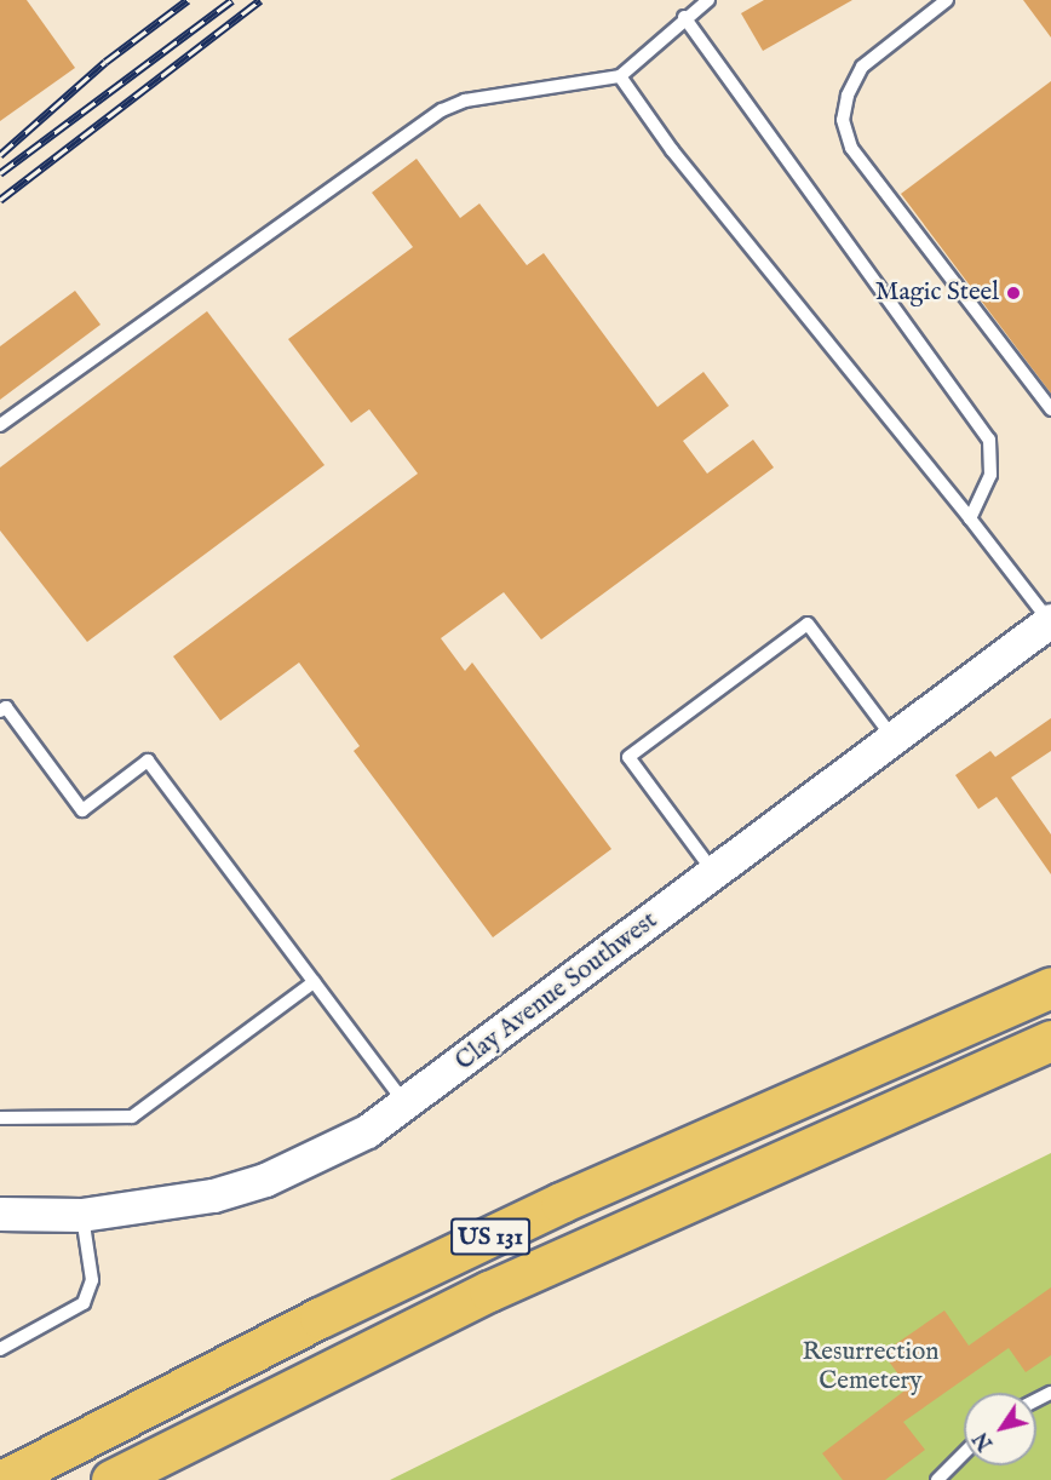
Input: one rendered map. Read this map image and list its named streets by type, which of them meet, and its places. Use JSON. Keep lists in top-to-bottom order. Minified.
{"streets":{"highway":["US 131"],"street":["Clay Avenue Southwest"]},"parks":["Resurrection Cemetery"],"places":["Magic Steel"],"north":"bottom left"}
